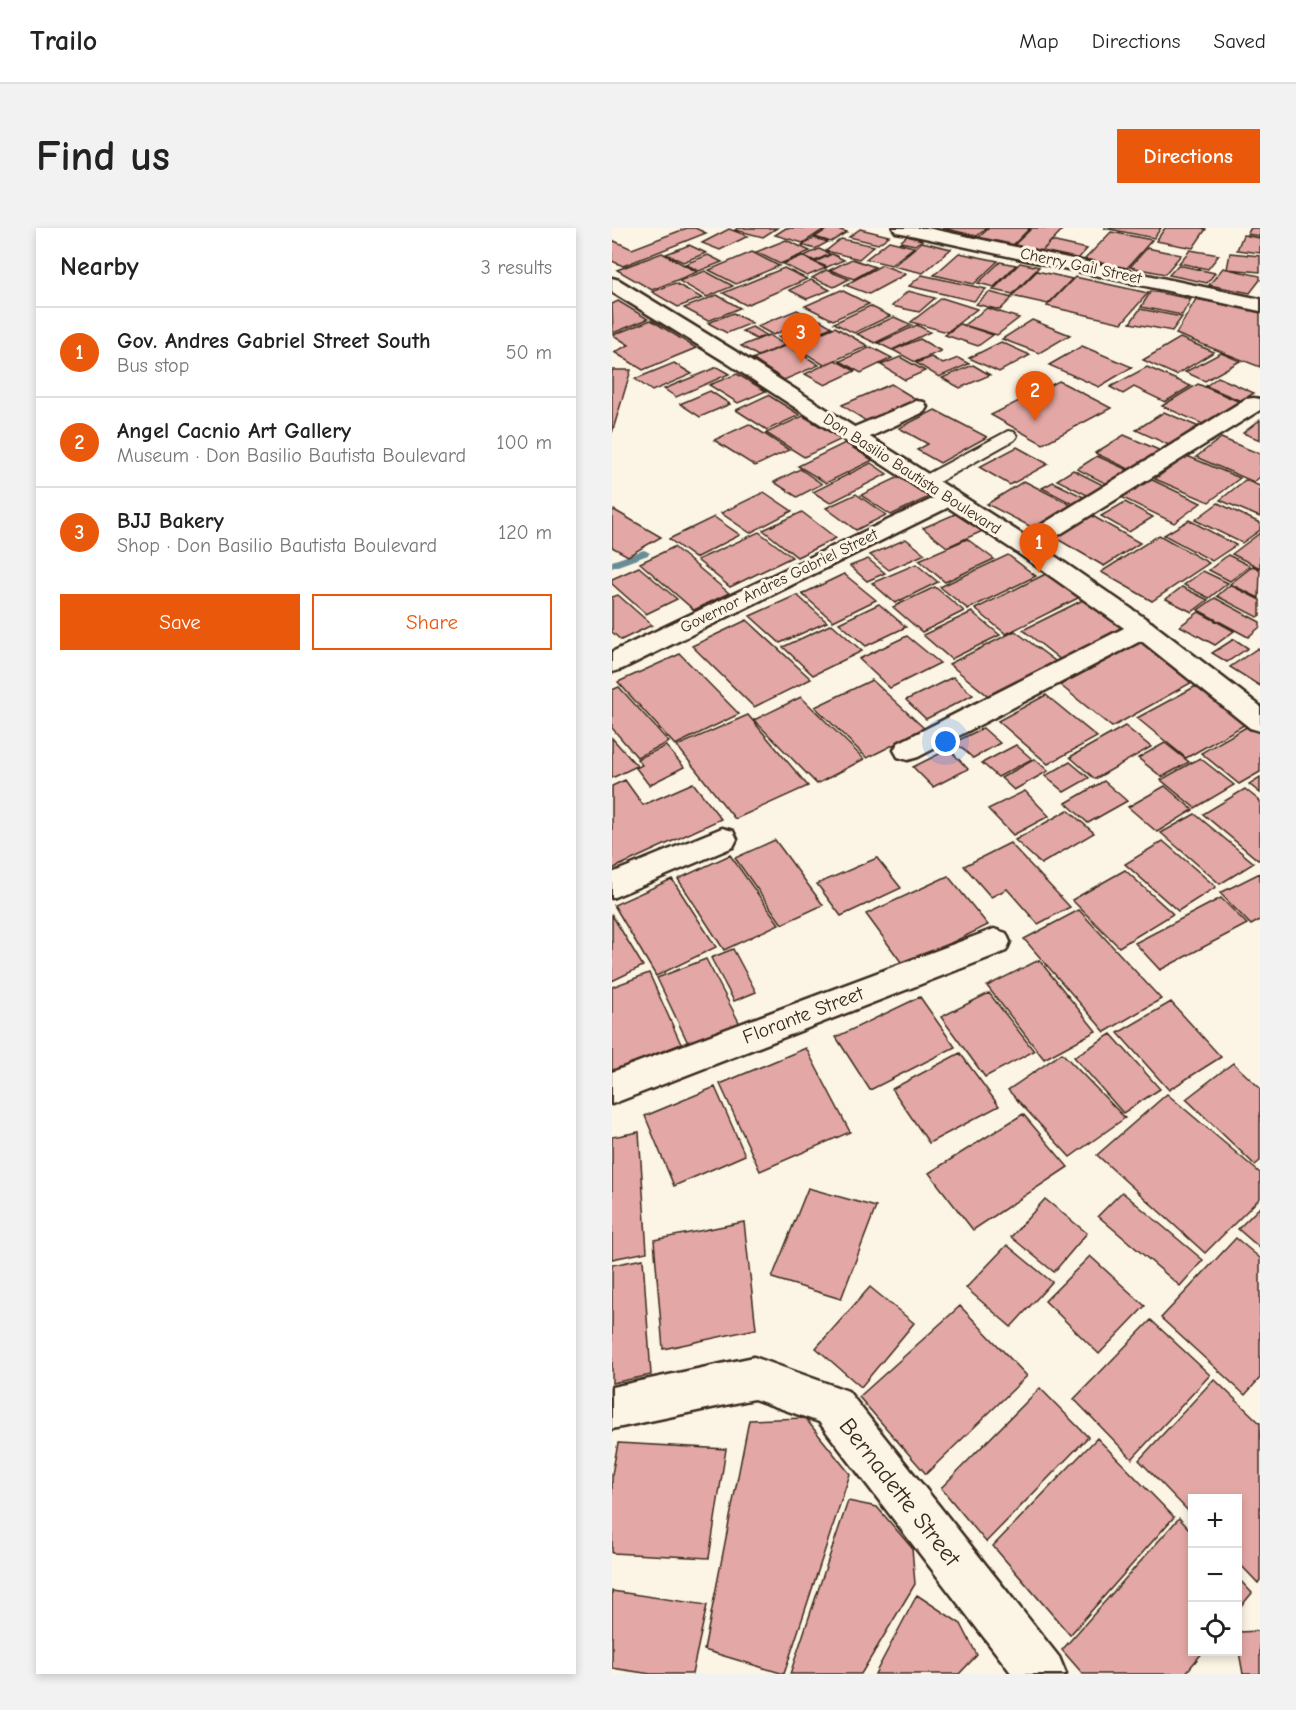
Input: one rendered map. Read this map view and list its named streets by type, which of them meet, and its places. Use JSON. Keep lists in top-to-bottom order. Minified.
{"streets":{"street":["Cherry Gail Street","Don Basilio Bautista Boulevard","Governor Andres Gabriel Street","Florante Street","Bernadette Street"]},"crossings":[["Don Basilio Bautista Boulevard","Governor Andres Gabriel Street"]],"page":{"header":"Trailo","nav":["Map","Directions","Saved"],"buttons":["Directions",["Save","Share"]],"title":"Find us","heading":["Nearby","3 results"],"list":[{"mark":"1","name":"Gov. Andres Gabriel Street South","note":"Bus stop","value":"50 m"},{"mark":"2","name":"Angel Cacnio Art Gallery","note":"Museum · Don Basilio Bautista Boulevard","value":"100 m"},{"mark":"3","name":"BJJ Bakery","note":"Shop · Don Basilio Bautista Boulevard","value":"120 m"}],"pins":["3","2","1"],"map_buttons":["+","−"]}}
